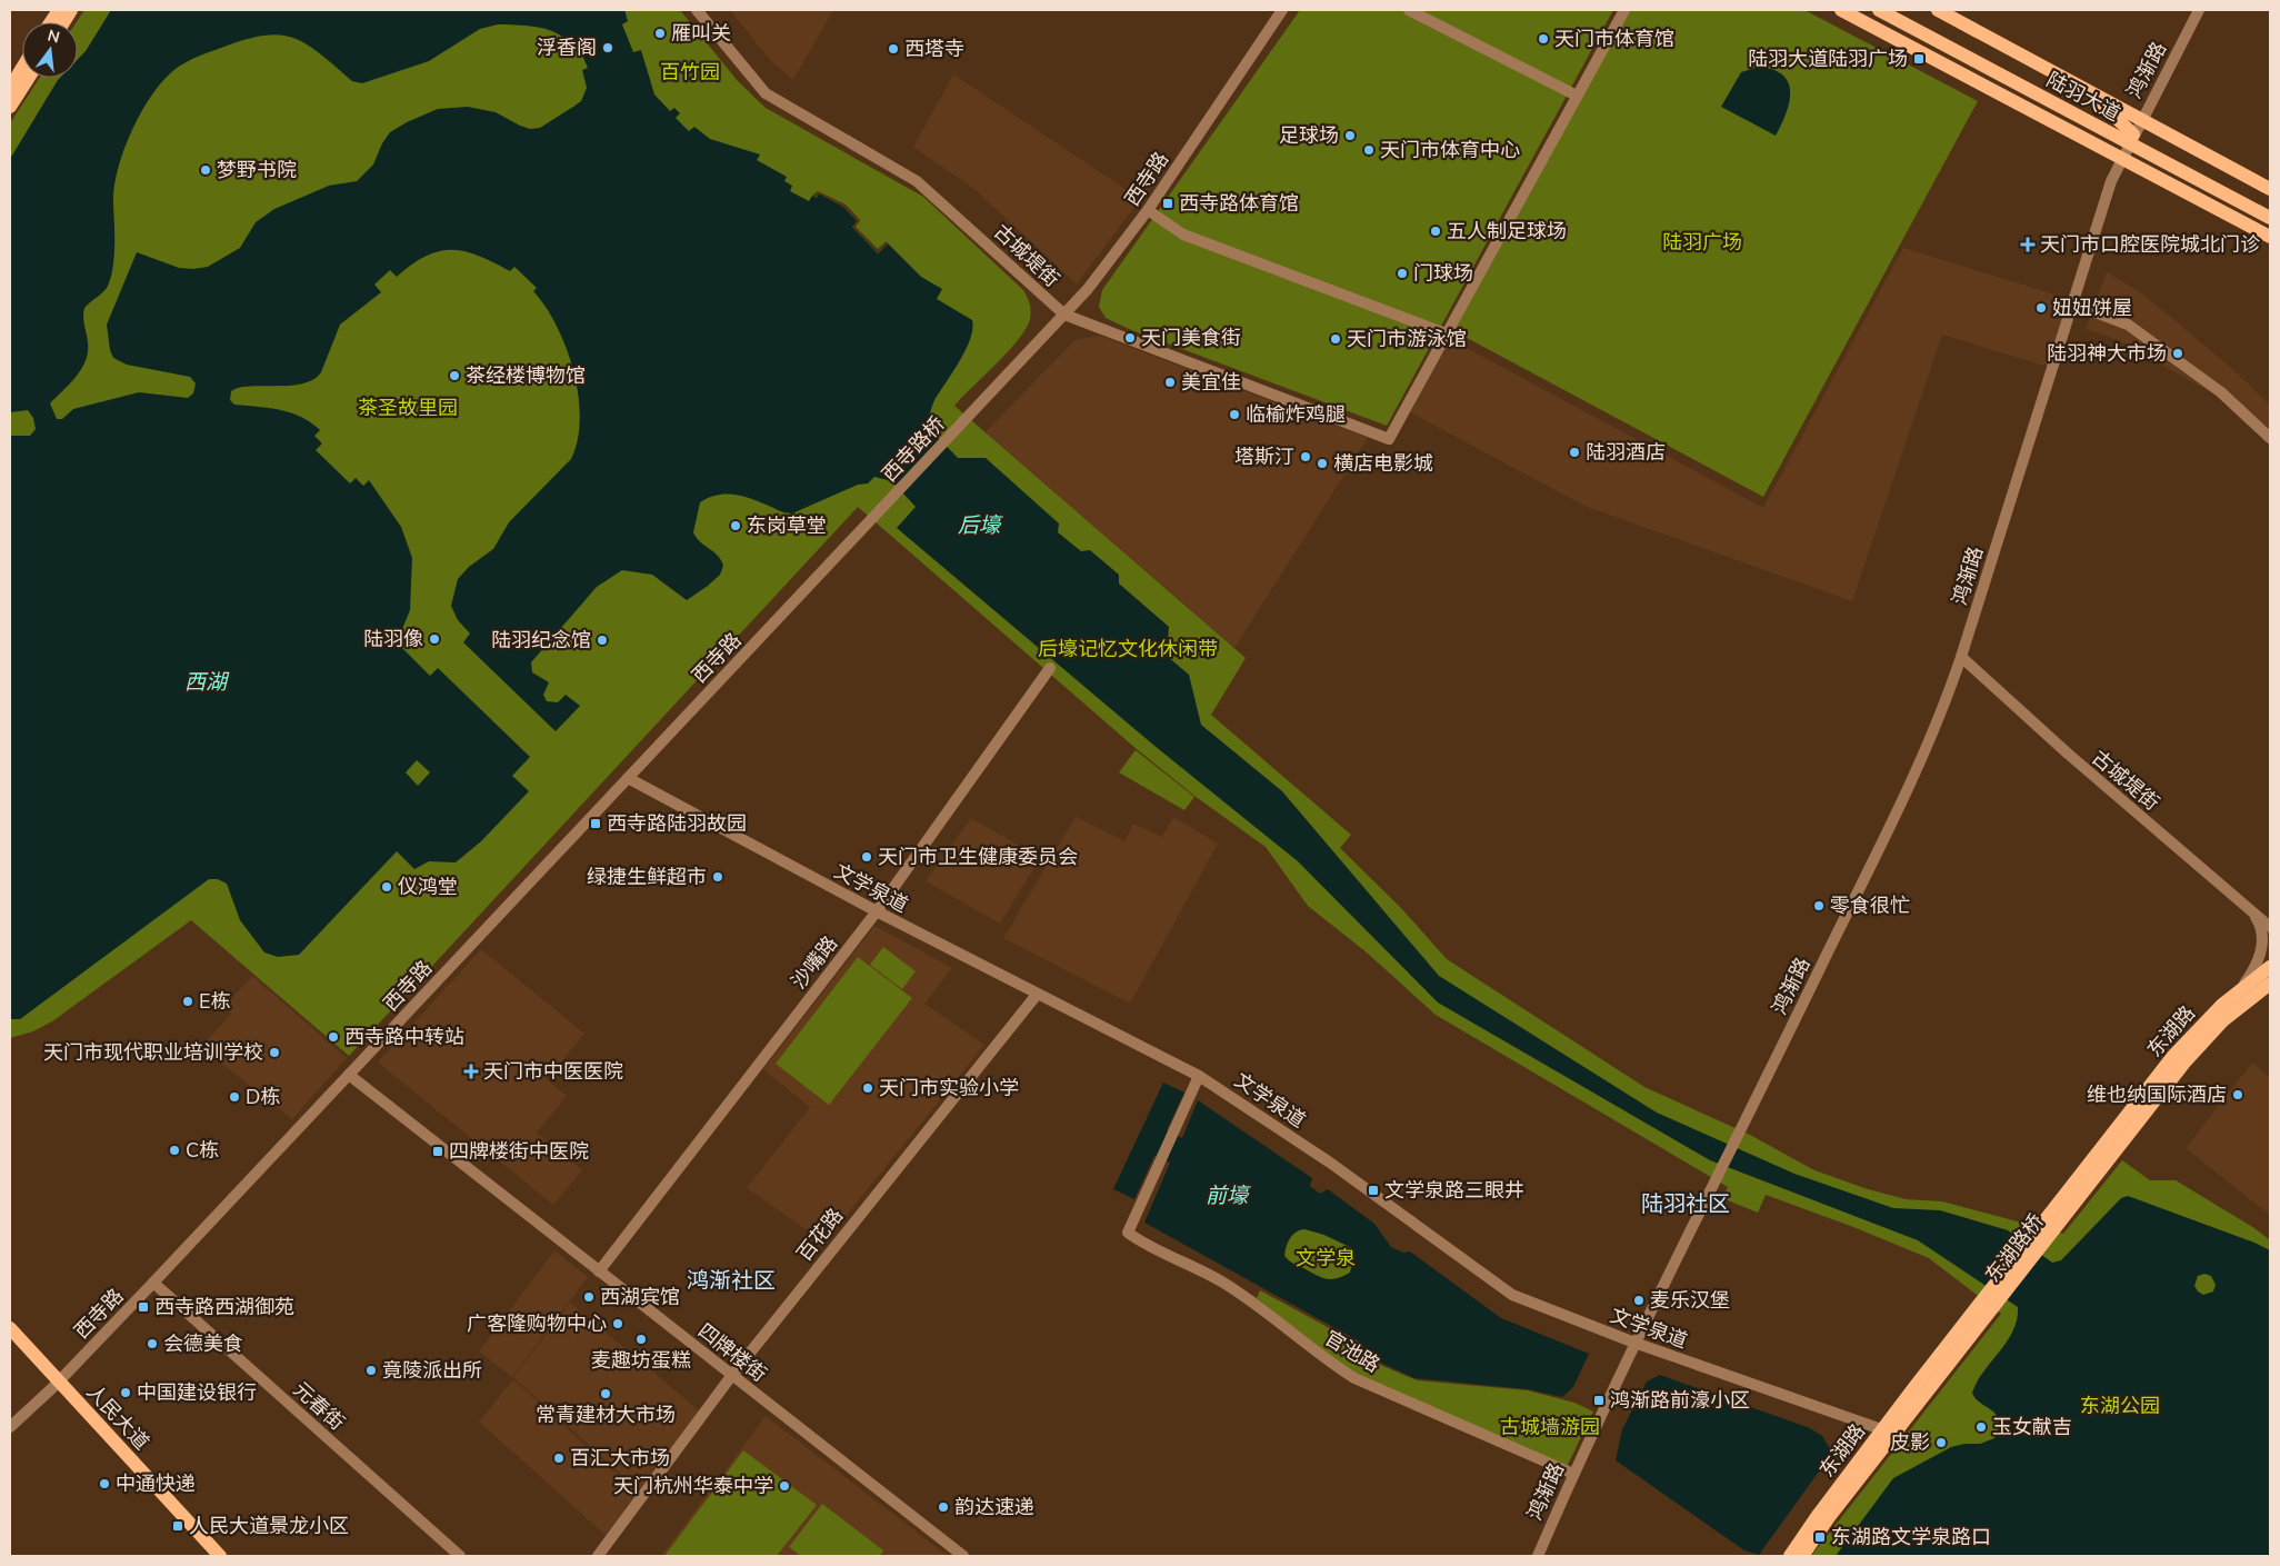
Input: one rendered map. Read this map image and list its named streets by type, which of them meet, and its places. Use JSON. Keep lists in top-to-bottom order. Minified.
{"streets":{"main road":["陆羽大道","东湖路","东湖路桥","人民大道"],"street":["鸿渐路","西寺路","古城堤街","西寺路桥","文学泉道","沙嘴路","百花路","官池路","四牌楼街","元春街"]},"crossings":[["鸿渐路","陆羽大道"],["鸿渐路","古城堤街"],["鸿渐路","文学泉道"],["鸿渐路","官池路"],["西寺路","古城堤街"],["西寺路","西寺路桥"],["西寺路","文学泉道"],["西寺路","四牌楼街"],["西寺路","元春街"],["西寺路","人民大道"],["文学泉道","沙嘴路"],["文学泉道","东湖路"],["文学泉道","百花路"],["文学泉道","官池路"],["沙嘴路","四牌楼街"],["东湖路","东湖路桥"],["百花路","四牌楼街"]],"districts":["陆羽社区","鸿渐社区"],"water":["后壕","西湖","前壕"],"parks":["百竹园","陆羽广场","茶圣故里园","后壕记忆文化休闲带","文学泉","东湖公园","古城墙游园"],"places":{"other":["雁叫关","天门市体育馆","浮香阁","西塔寺","足球场","天门市体育中心","梦野书院","五人制足球场","门球场","妞妞饼屋","天门美食街","天门市游泳馆","陆羽神大市场","茶经楼博物馆","美宜佳","临榆炸鸡腿","陆羽酒店","塔斯汀","横店电影城","东岗草堂","陆羽像","陆羽纪念馆","天门市卫生健康委员会","绿捷生鲜超市","仪鸿堂","零食很忙","E栋","西寺路中转站","天门市现代职业培训学校","天门市实验小学","维也纳国际酒店","D栋","C栋","西湖宾馆","麦乐汉堡","广客隆购物中心","麦趣坊蛋糕","会德美食","竟陵派出所","中国建设银行","常青建材大市场","玉女献吉","皮影","百汇大市场","中通快递","天门杭州华泰中学","韵达速递"],"transit":["陆羽大道陆羽广场","西寺路体育馆","西寺路陆羽故园","四牌楼街中医院","文学泉路三眼井","西寺路西湖御苑","鸿渐路前濠小区","人民大道景龙小区","东湖路文学泉路口"],"health":["天门市口腔医院城北门诊","天门市中医医院"]},"north":"top"}
